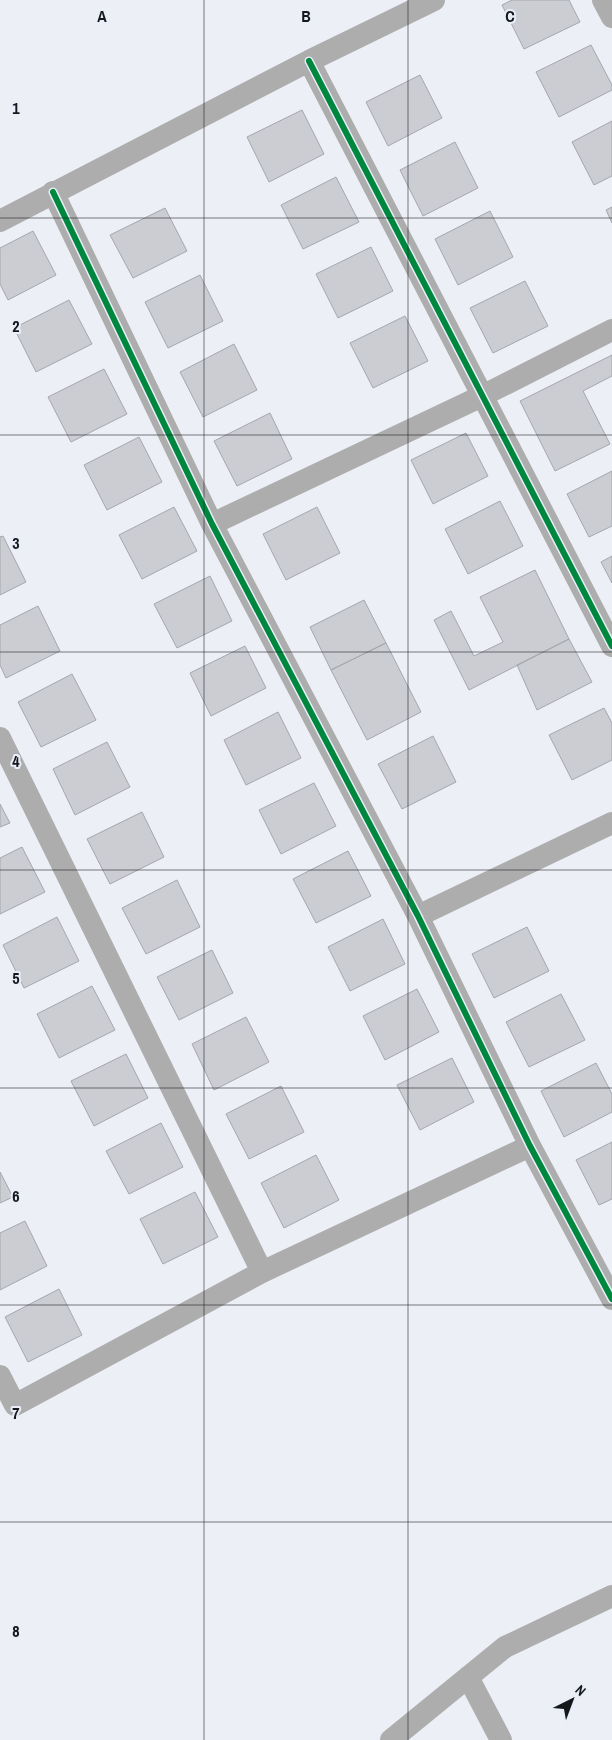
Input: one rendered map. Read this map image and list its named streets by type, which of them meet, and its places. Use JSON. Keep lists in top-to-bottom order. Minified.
{"north":"top right","grid":{"columns":["A","B","C"],"rows":["1","2","3","4","5","6","7","8"]}}
